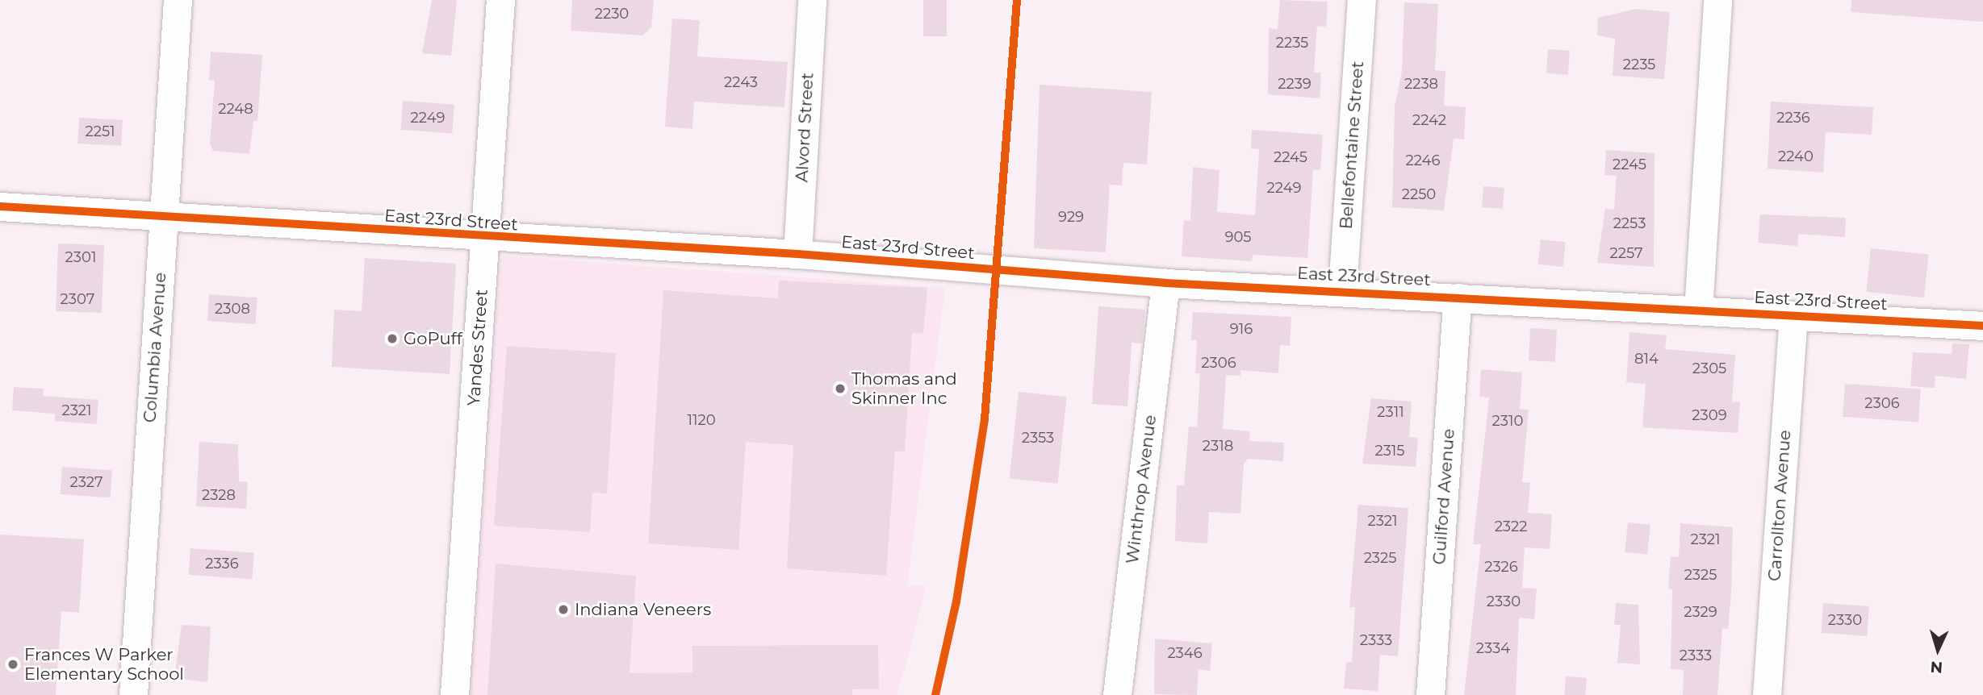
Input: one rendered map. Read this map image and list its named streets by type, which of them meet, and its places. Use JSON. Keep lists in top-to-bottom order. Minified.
{"streets":{"street":["Alvord Street","Bellefontaine Street","East 23rd Street","Columbia Avenue","Yandes Street","Winthrop Avenue","Guilford Avenue","Carrollton Avenue"]},"crossings":[["Alvord Street","East 23rd Street"],["Bellefontaine Street","East 23rd Street"],["East 23rd Street","Columbia Avenue"],["East 23rd Street","Yandes Street"],["East 23rd Street","Winthrop Avenue"],["East 23rd Street","Guilford Avenue"],["East 23rd Street","Carrollton Avenue"]],"places":["GoPuff","Thomas and Skinner Inc","Indiana Veneers","Frances W Parker Elementary School"],"house_numbers":["2230","2235","2235","2243","2239","2238","2248","2249","2236","2242","2251","2240","2245","2246","2245","2249","2250","929","2253","905","2257","2301","2307","2308","916","814","2306","2305","2306","2321","2311","2309","1120","2310","2353","2318","2315","2327","2328","2321","2322","2321","2325","2336","2326","2325","2330","2329","2330","2333","2334","2346","2333"],"north":"bottom"}
